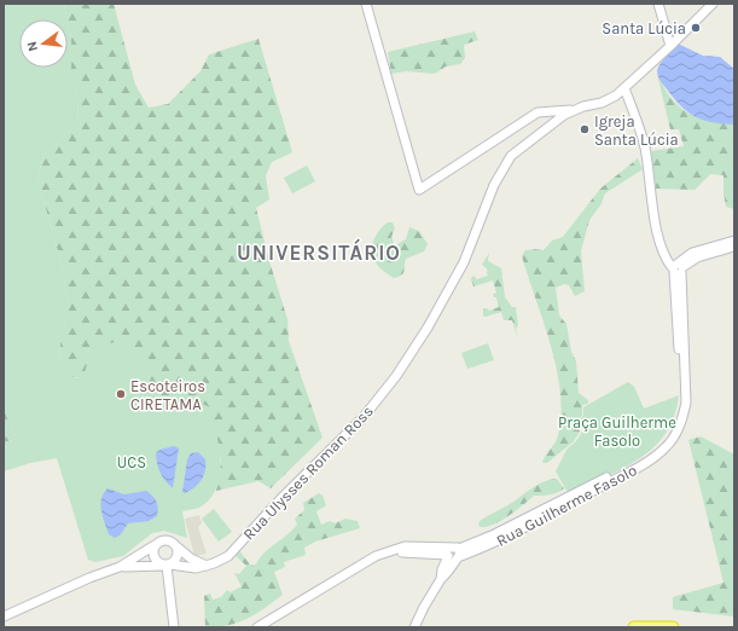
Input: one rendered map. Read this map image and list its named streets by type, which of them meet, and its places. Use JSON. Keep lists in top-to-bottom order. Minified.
{"streets":{"street":["Rua Ulysses Roman Ross","Rua Guilherme Fasolo"]},"districts":["UNIVERSITÁRIO"],"parks":["Praça Guilherme Fasolo","UCS"],"places":["Santa Lúcia","Igreja Santa Lúcia","Escoteiros CIRETAMA"],"north":"left"}
